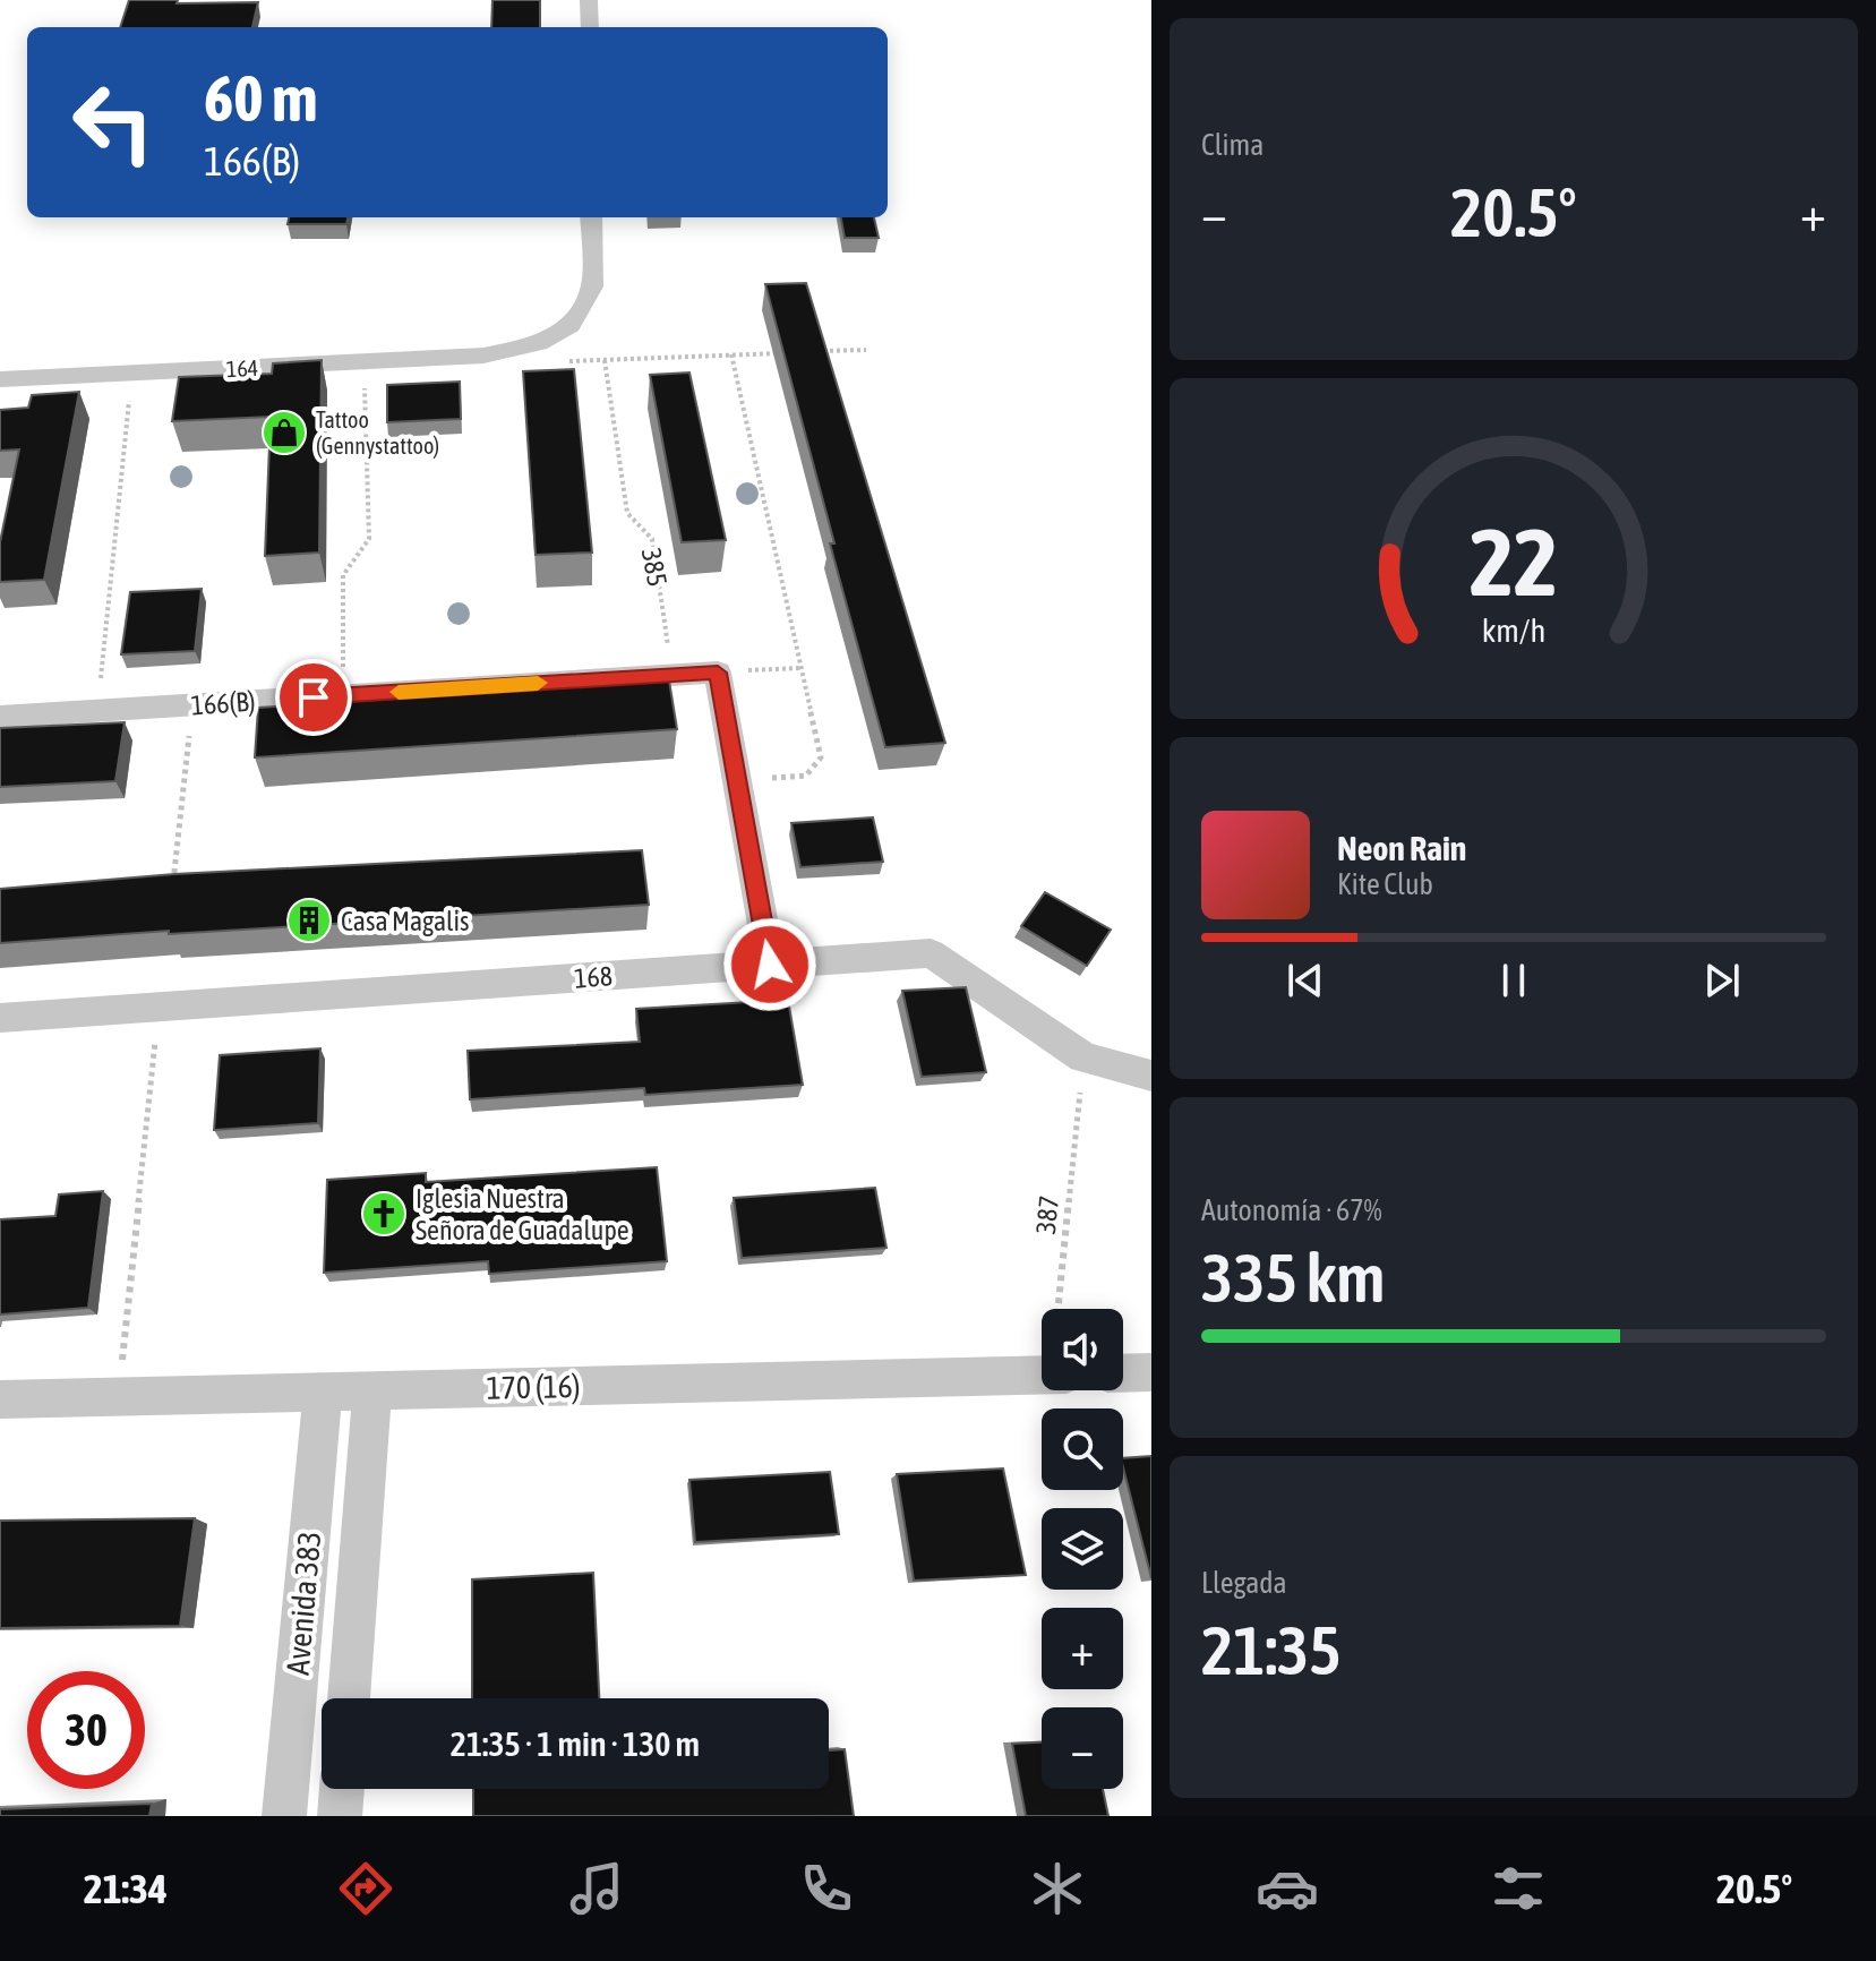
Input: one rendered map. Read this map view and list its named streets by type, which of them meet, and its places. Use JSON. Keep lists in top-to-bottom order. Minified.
{"streets":{"street":["164","166(B)","168","170 (16)","Avenida 383"],"path":["385","387"]},"crossings":[["385","166(B)"],["168","387"],["170 (16)","Avenida 383"]],"places":{"shop":["Tattoo (Gennystattoo)"],"building":["Casa Magalis"],"church":["Iglesia Nuestra Señora de Guadalupe"]},"page":{"tile":["Clima",["Autonomía · 67%","335 km"],["Llegada","21:35"]],"turn":["60 m","166(B)"],"heat":["−","20.5°","+"],"song":["Neon Rain","Kite Club"],"map_buttons":["+","−"],"limit":"30","trip":"21:35 · 1 min · 130 m","tabs":["21:34","20.5°"],"gauge":["22","km/h"]}}
